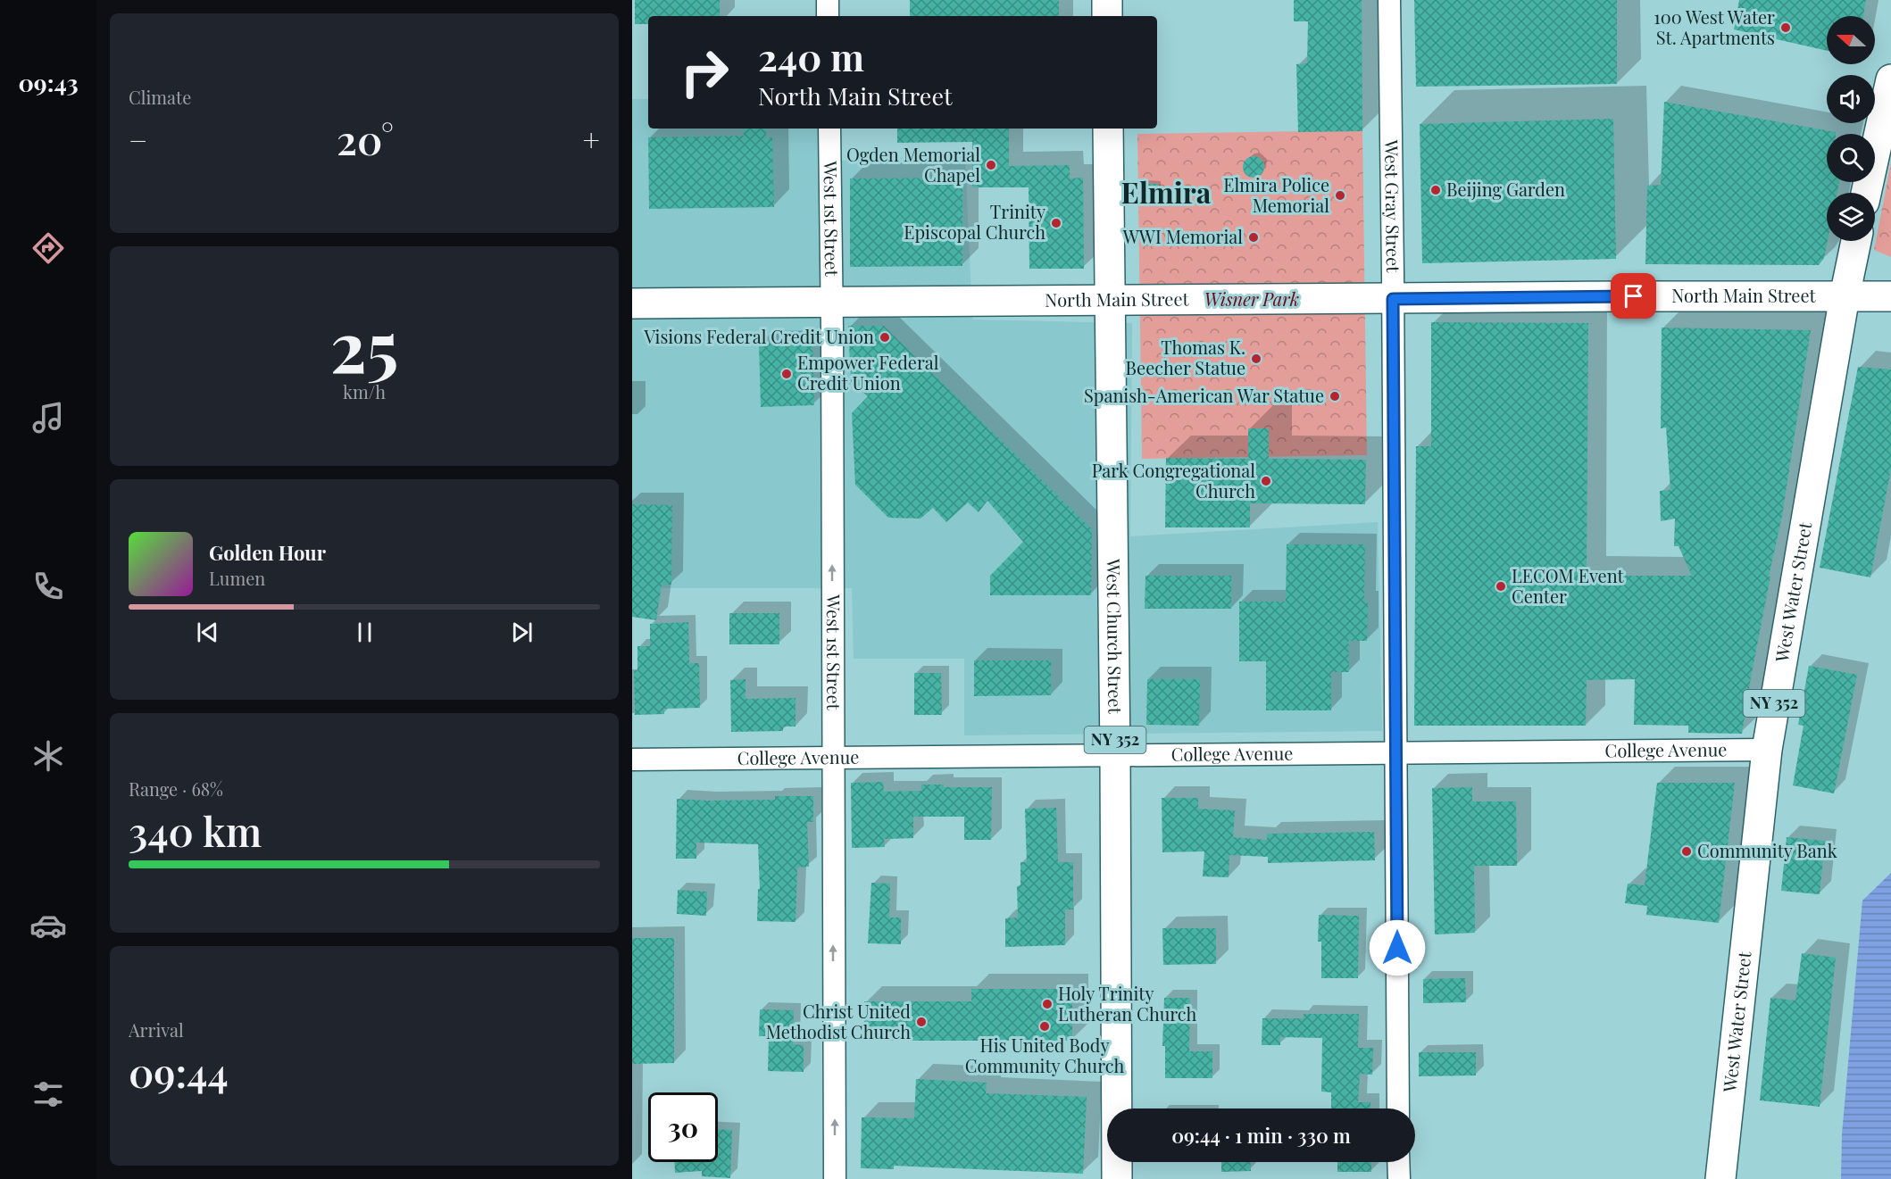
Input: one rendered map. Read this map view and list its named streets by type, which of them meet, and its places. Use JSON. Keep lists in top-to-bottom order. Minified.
{"streets":{"main road":["North Main Street","West Water Street","West Church Street","NY 352"],"street":["West Gray Street","West 1st Street","College Avenue"]},"crossings":[["West Gray Street","North Main Street"],["West Gray Street","College Avenue"],["West 1st Street","North Main Street"],["West 1st Street","College Avenue"],["North Main Street","West Water Street"],["North Main Street","West Church Street"],["West Water Street","College Avenue"],["West Church Street","College Avenue"]],"one_way":["West 1st Street"],"districts":["Elmira"],"parks":["Wisner Park"],"places":["100 West Water St. Apartments","Ogden Memorial Chapel","Beijing Garden","Elmira Police Memorial","Trinity Episcopal Church","WWI Memorial","Visions Federal Credit Union","Thomas K. Beecher Statue","Empower Federal Credit Union","Spanish-American War Statue","Park Congregational Church","LECOM Event Center","Community Bank","Holy Trinity Lutheran Church","Christ United Methodist Church","His United Body Community Church"],"north":"left","page":{"tabs":"09:43","tile":["Climate",["25","km/h"],["Range · 68%","340 km"],["Arrival","09:44"]],"turn":["240 m","North Main Street"],"heat":["−","20°","+"],"song":["Golden Hour","Lumen"],"limit":"30","trip":"09:44 · 1 min · 330 m"}}
